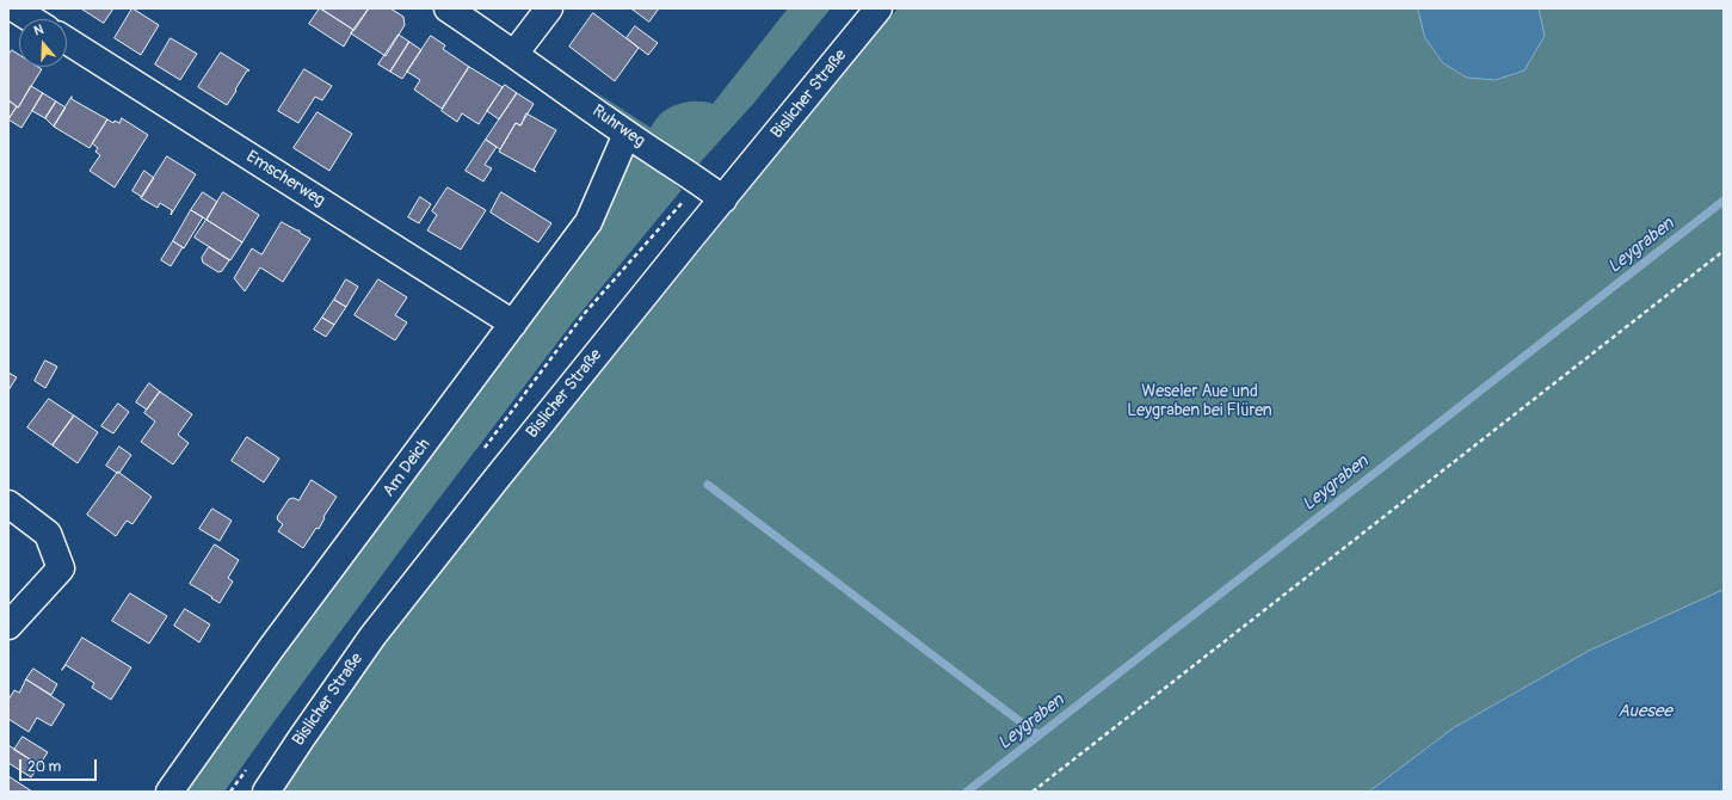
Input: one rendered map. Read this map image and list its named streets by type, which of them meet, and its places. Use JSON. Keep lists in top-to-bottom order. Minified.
{"streets":{"street":["Bislicher Straße","Ruhrweg","Emscherweg","Am Deich"]},"crossings":[["Bislicher Straße","Ruhrweg"],["Ruhrweg","Am Deich"],["Emscherweg","Am Deich"]],"water":["Leygraben","Auesee"],"parks":["Weseler Aue und Leygraben bei Flüren"],"scale_bar":"20 m","north":"top"}
